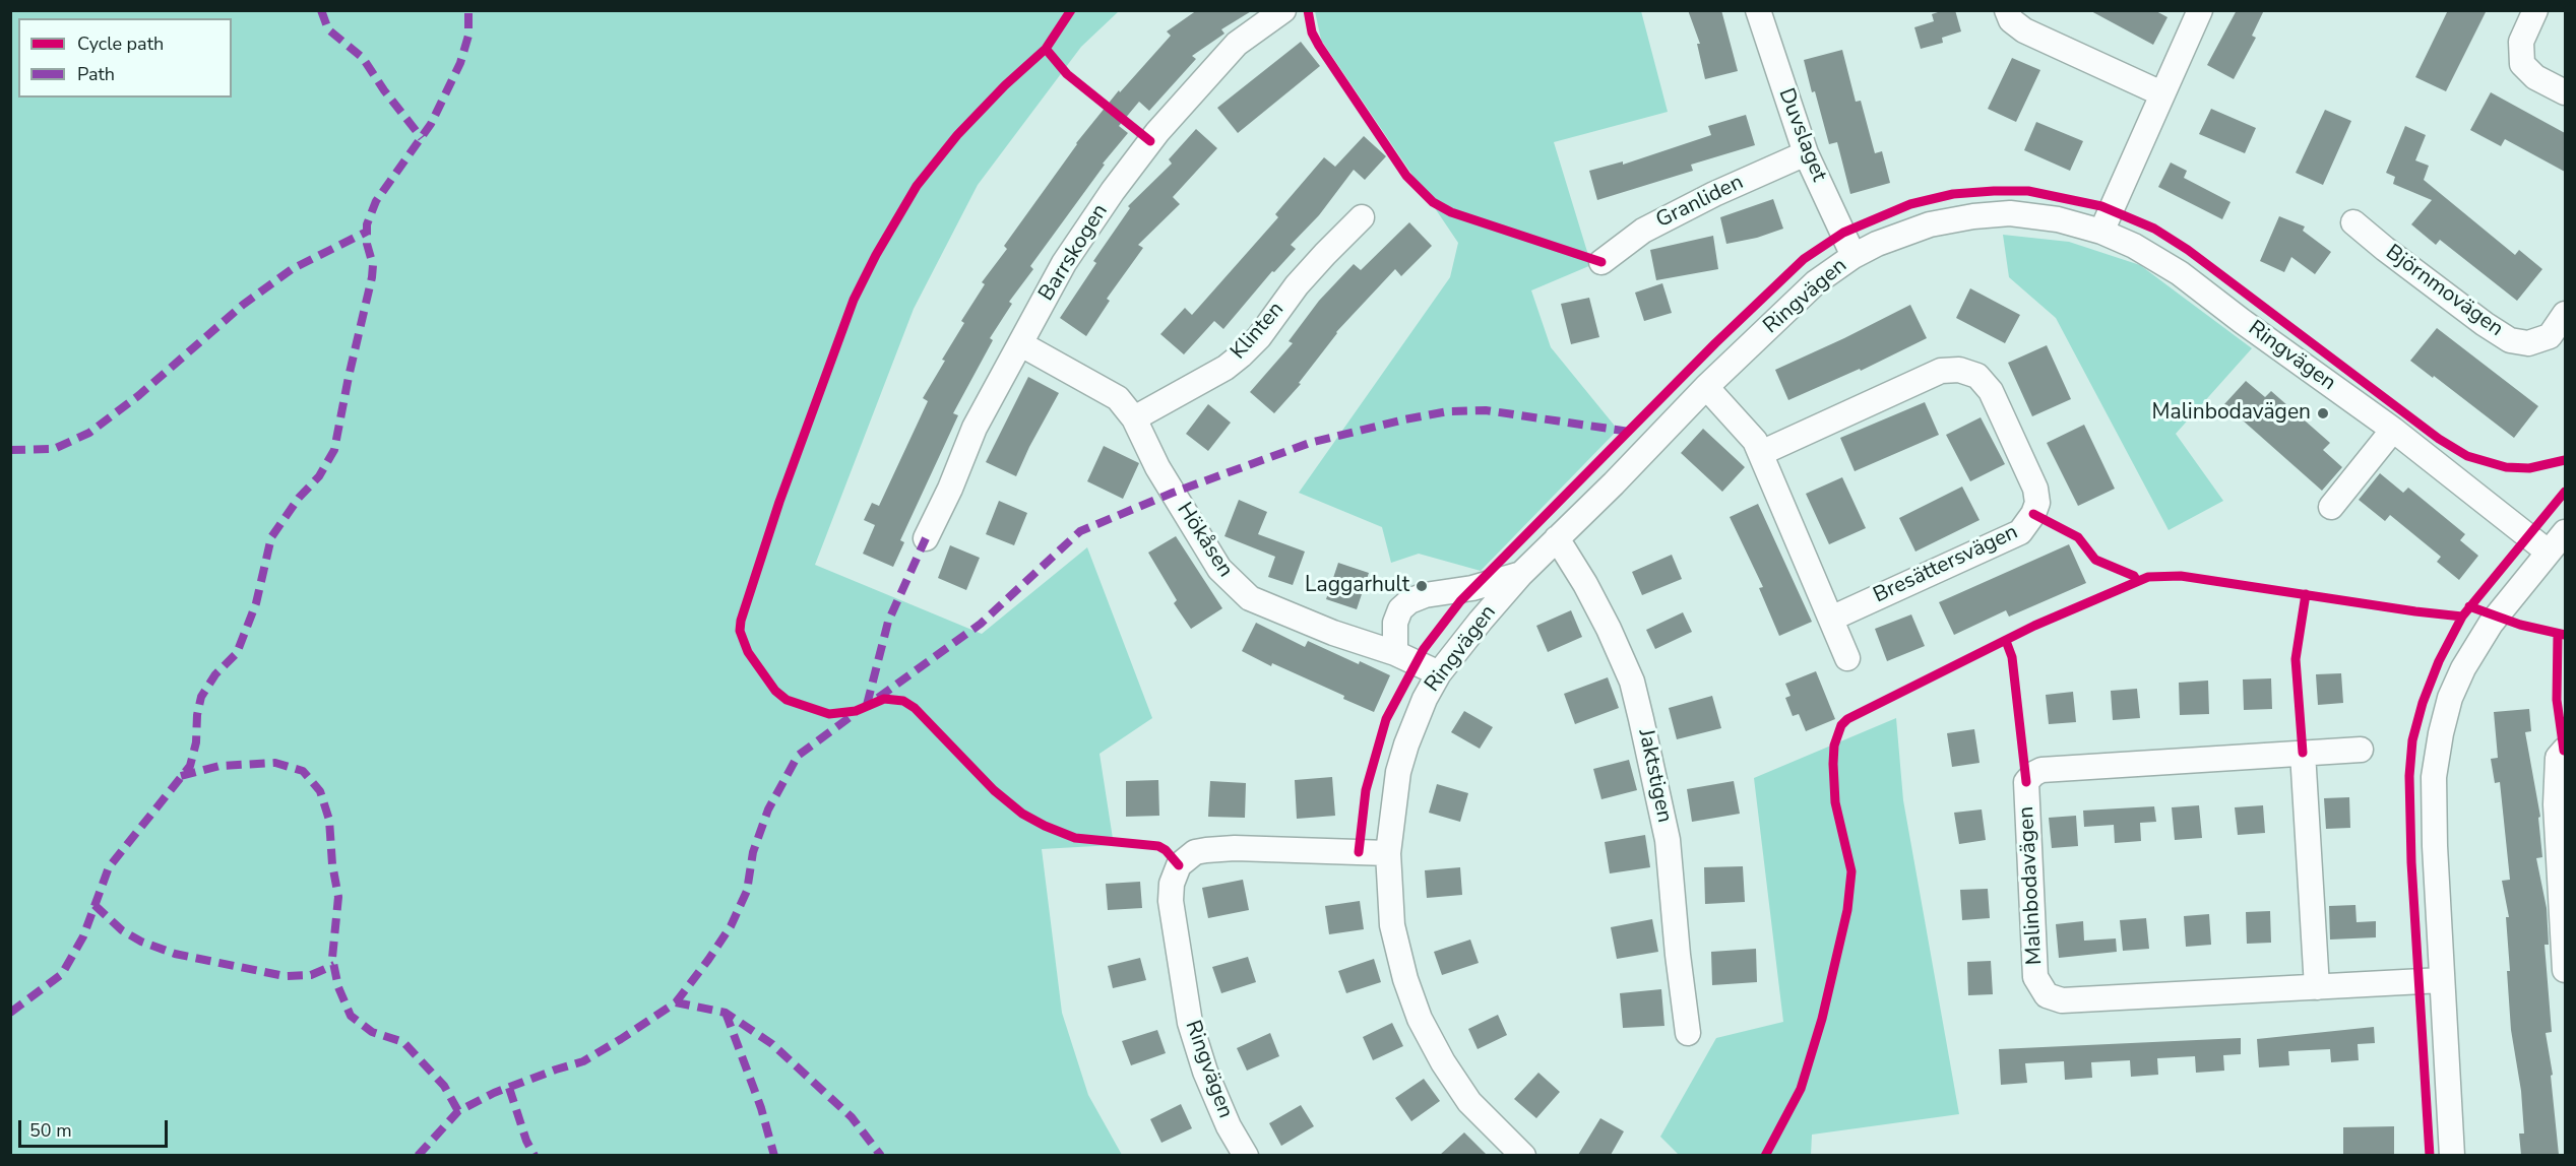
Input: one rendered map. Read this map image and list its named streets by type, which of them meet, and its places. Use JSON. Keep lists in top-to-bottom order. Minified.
{"streets":{"street":["Duvslaget","Granliden","Barrskogen","Björnmovägen","Ringvägen","Klinten","Hökåsen","Bresättersvägen","Jaktstigen","Malinbodavägen"]},"crossings":[["Duvslaget","Granliden"],["Duvslaget","Ringvägen"],["Barrskogen","Hökåsen"],["Ringvägen","Hökåsen"],["Ringvägen","Jaktstigen"],["Klinten","Hökåsen"]],"places":["Malinbodavägen","Laggarhult"],"legend":["Cycle path","Path"],"scale_bar":"50 m"}
